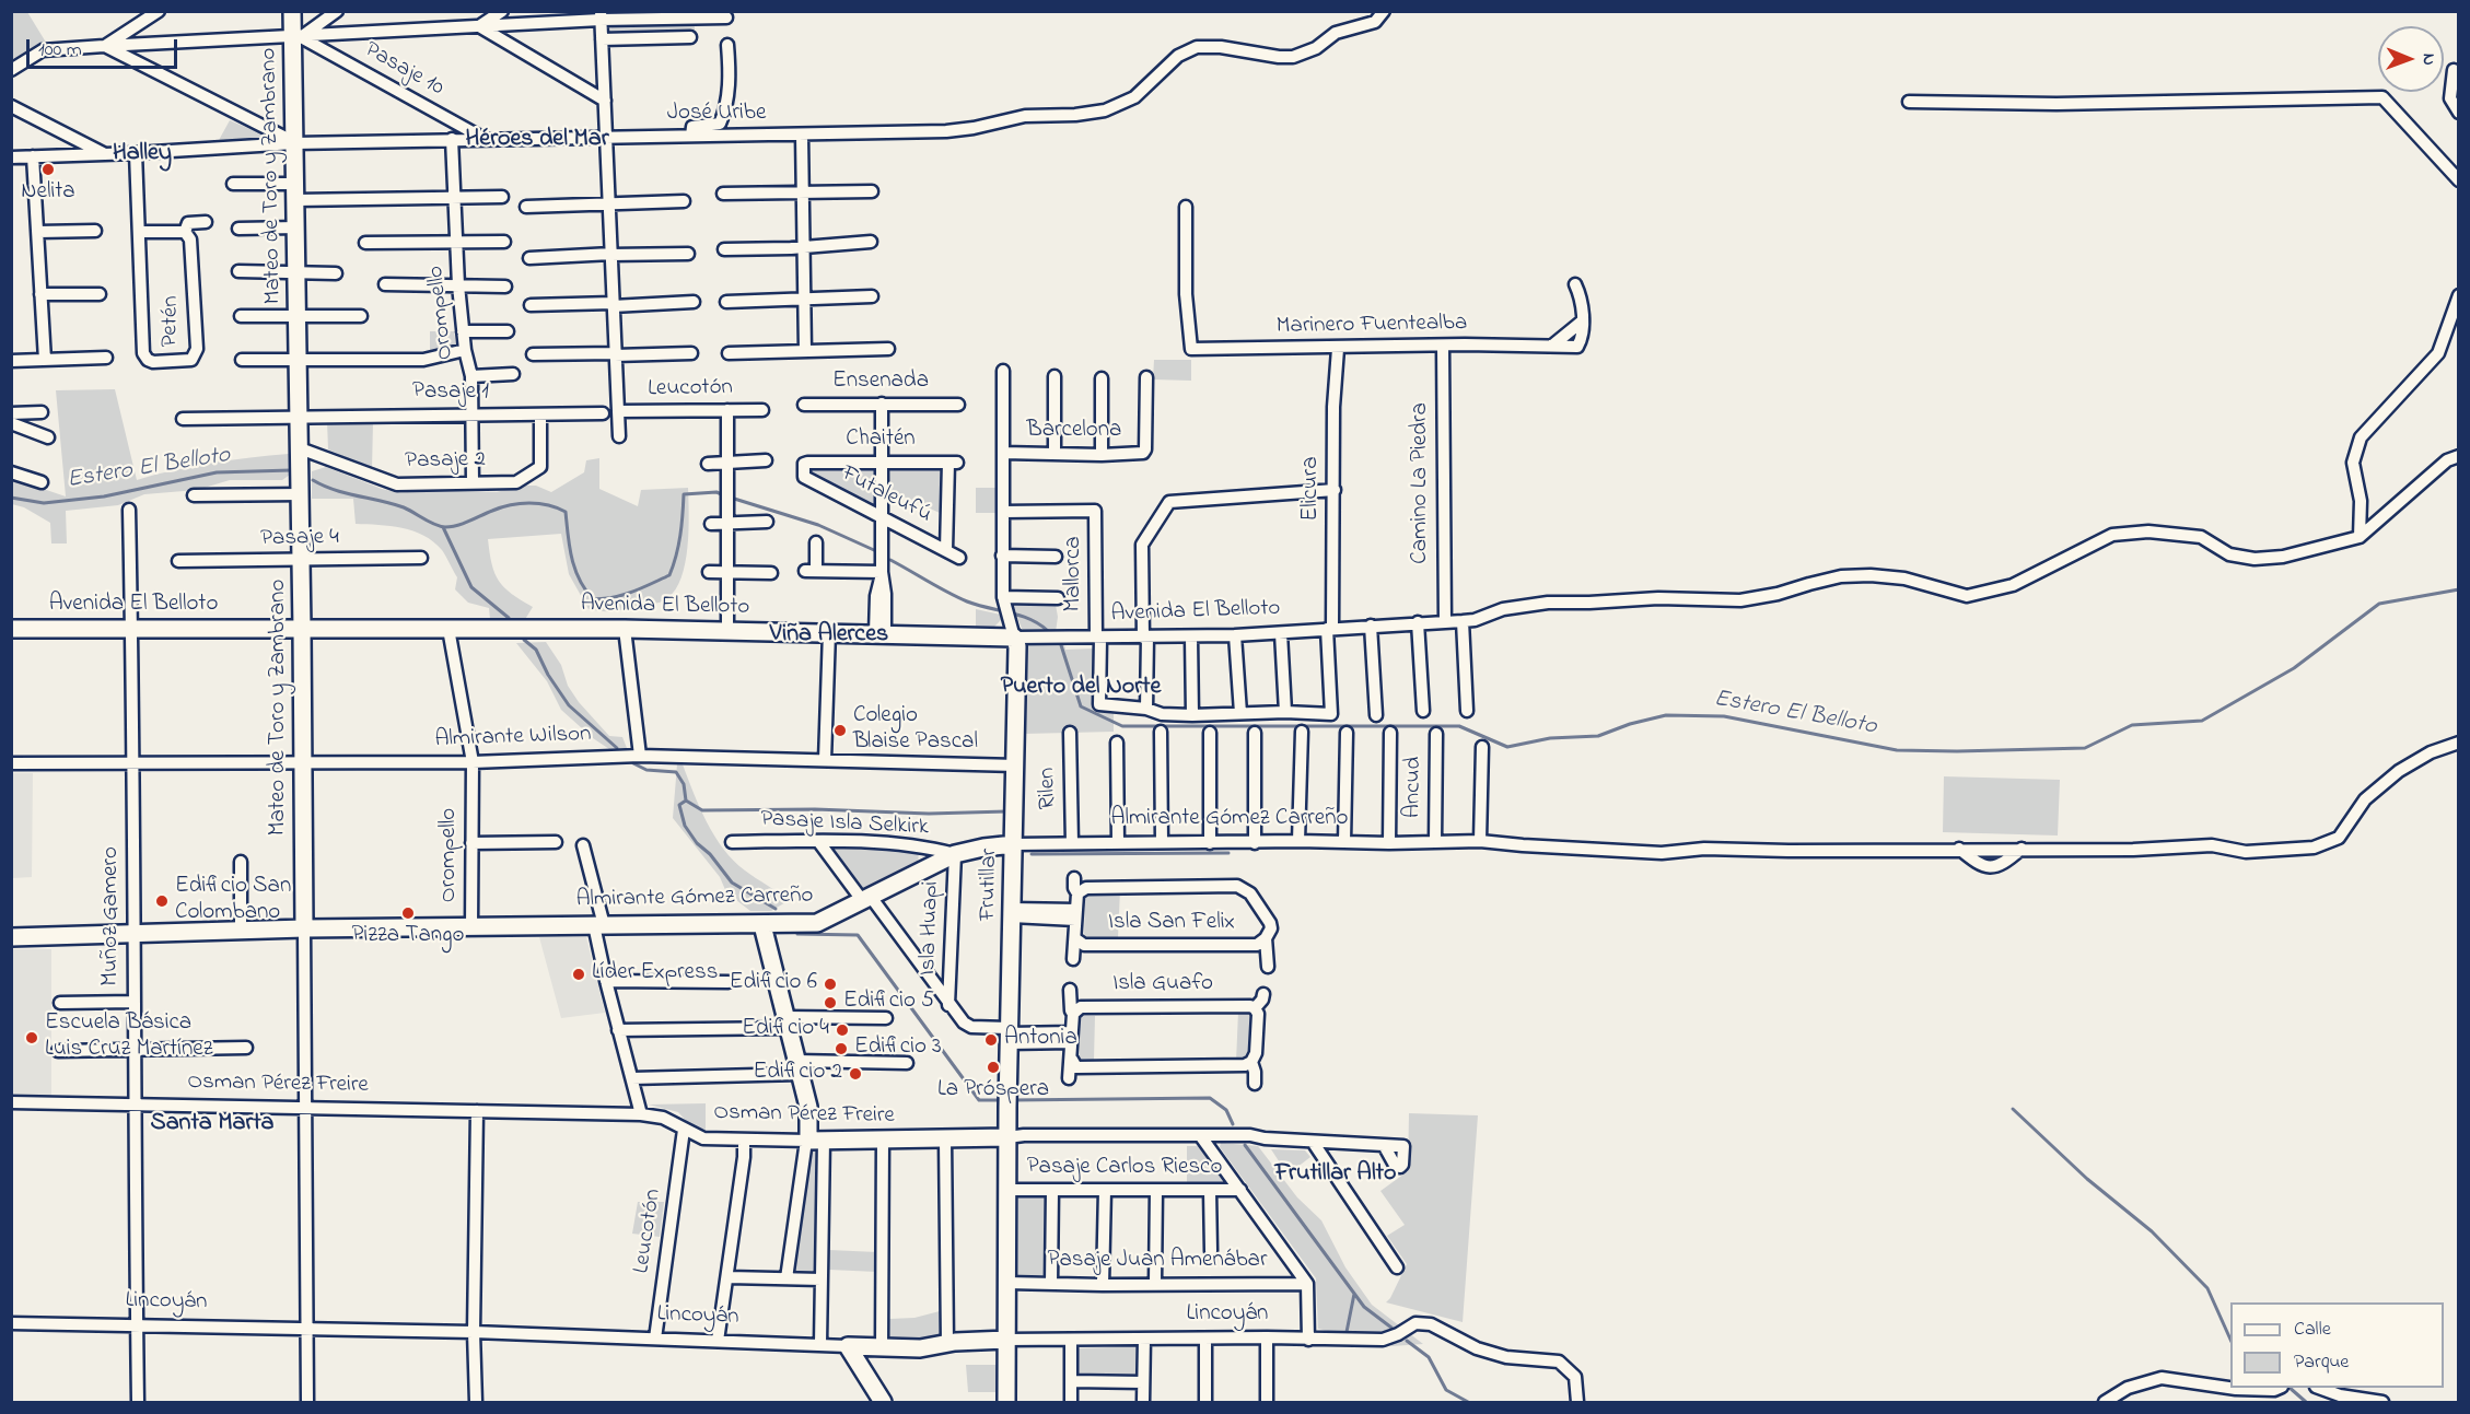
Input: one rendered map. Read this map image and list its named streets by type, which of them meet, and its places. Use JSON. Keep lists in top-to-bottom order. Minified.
{"streets":{"street":["Pasaje 10","José Uribe","Mateo de Toro y Zambrano","Orompello","Petén","Marinero Fuentealba","Ensenada","Leucotón","Pasaje 1","Barcelona","Chaitén","Pasaje 2","Camino La Piedra","Elicura","Futaleufú","Pasaje 4","Mallorca","Avenida El Belloto","Almirante Wilson","Ancud","Rilen","Almirante Gómez Carreño","Pasaje Isla Selkirk","Frutillar","Muñoz Gamero","Isla San Felix","Isla Huapi","Isla Guafo","Osman Pérez Freire","Pasaje Carlos Riesco","Pasaje Juan Amenábar","Lincoyán"]},"crossings":[["Pasaje 10","José Uribe"],["Pasaje 10","Mateo de Toro y Zambrano"],["José Uribe","Mateo de Toro y Zambrano"],["José Uribe","Orompello"],["José Uribe","Petén"],["José Uribe","Leucotón"],["Mateo de Toro y Zambrano","Pasaje 1"],["Mateo de Toro y Zambrano","Pasaje 2"],["Mateo de Toro y Zambrano","Pasaje 4"],["Mateo de Toro y Zambrano","Avenida El Belloto"],["Mateo de Toro y Zambrano","Almirante Wilson"],["Mateo de Toro y Zambrano","Almirante Gómez Carreño"],["Mateo de Toro y Zambrano","Osman Pérez Freire"],["Mateo de Toro y Zambrano","Lincoyán"],["Orompello","Pasaje 1"],["Orompello","Pasaje 2"],["Orompello","Avenida El Belloto"],["Orompello","Almirante Wilson"],["Orompello","Almirante Gómez Carreño"],["Marinero Fuentealba","Camino La Piedra"],["Marinero Fuentealba","Elicura"],["Leucotón","Osman Pérez Freire"],["Leucotón","Lincoyán"],["Pasaje 1","Pasaje 2"],["Barcelona","Frutillar"],["Chaitén","Futaleufú"],["Camino La Piedra","Avenida El Belloto"],["Elicura","Avenida El Belloto"],["Mallorca","Avenida El Belloto"],["Mallorca","Frutillar"],["Avenida El Belloto","Frutillar"],["Avenida El Belloto","Muñoz Gamero"],["Almirante Wilson","Frutillar"],["Almirante Wilson","Muñoz Gamero"],["Ancud","Almirante Gómez Carreño"],["Rilen","Almirante Gómez Carreño"],["Almirante Gómez Carreño","Pasaje Isla Selkirk"],["Almirante Gómez Carreño","Frutillar"],["Almirante Gómez Carreño","Muñoz Gamero"],["Almirante Gómez Carreño","Isla Huapi"],["Pasaje Isla Selkirk","Isla Huapi"],["Frutillar","Osman Pérez Freire"],["Frutillar","Pasaje Carlos Riesco"],["Frutillar","Pasaje Juan Amenábar"],["Frutillar","Lincoyán"],["Muñoz Gamero","Osman Pérez Freire"],["Muñoz Gamero","Lincoyán"]],"districts":["Héroes del Mar","Halley","Viña Alerces","Puerto del Norte","Santa Marta","Frutillar Alto"],"water":["Estero El Belloto"],"places":["Nelita","Colegio Blaise Pascal","Edificio San Colombano","Pizza Tango","Líder Express","Edificio 6","Edificio 5","Edificio 4","Escuela Básica Luis Cruz Martínez","Antonia","Edificio 3","La Próspera","Edificio 2"],"legend":["Calle","Parque"],"scale_bar":"100 m","north":"right"}
